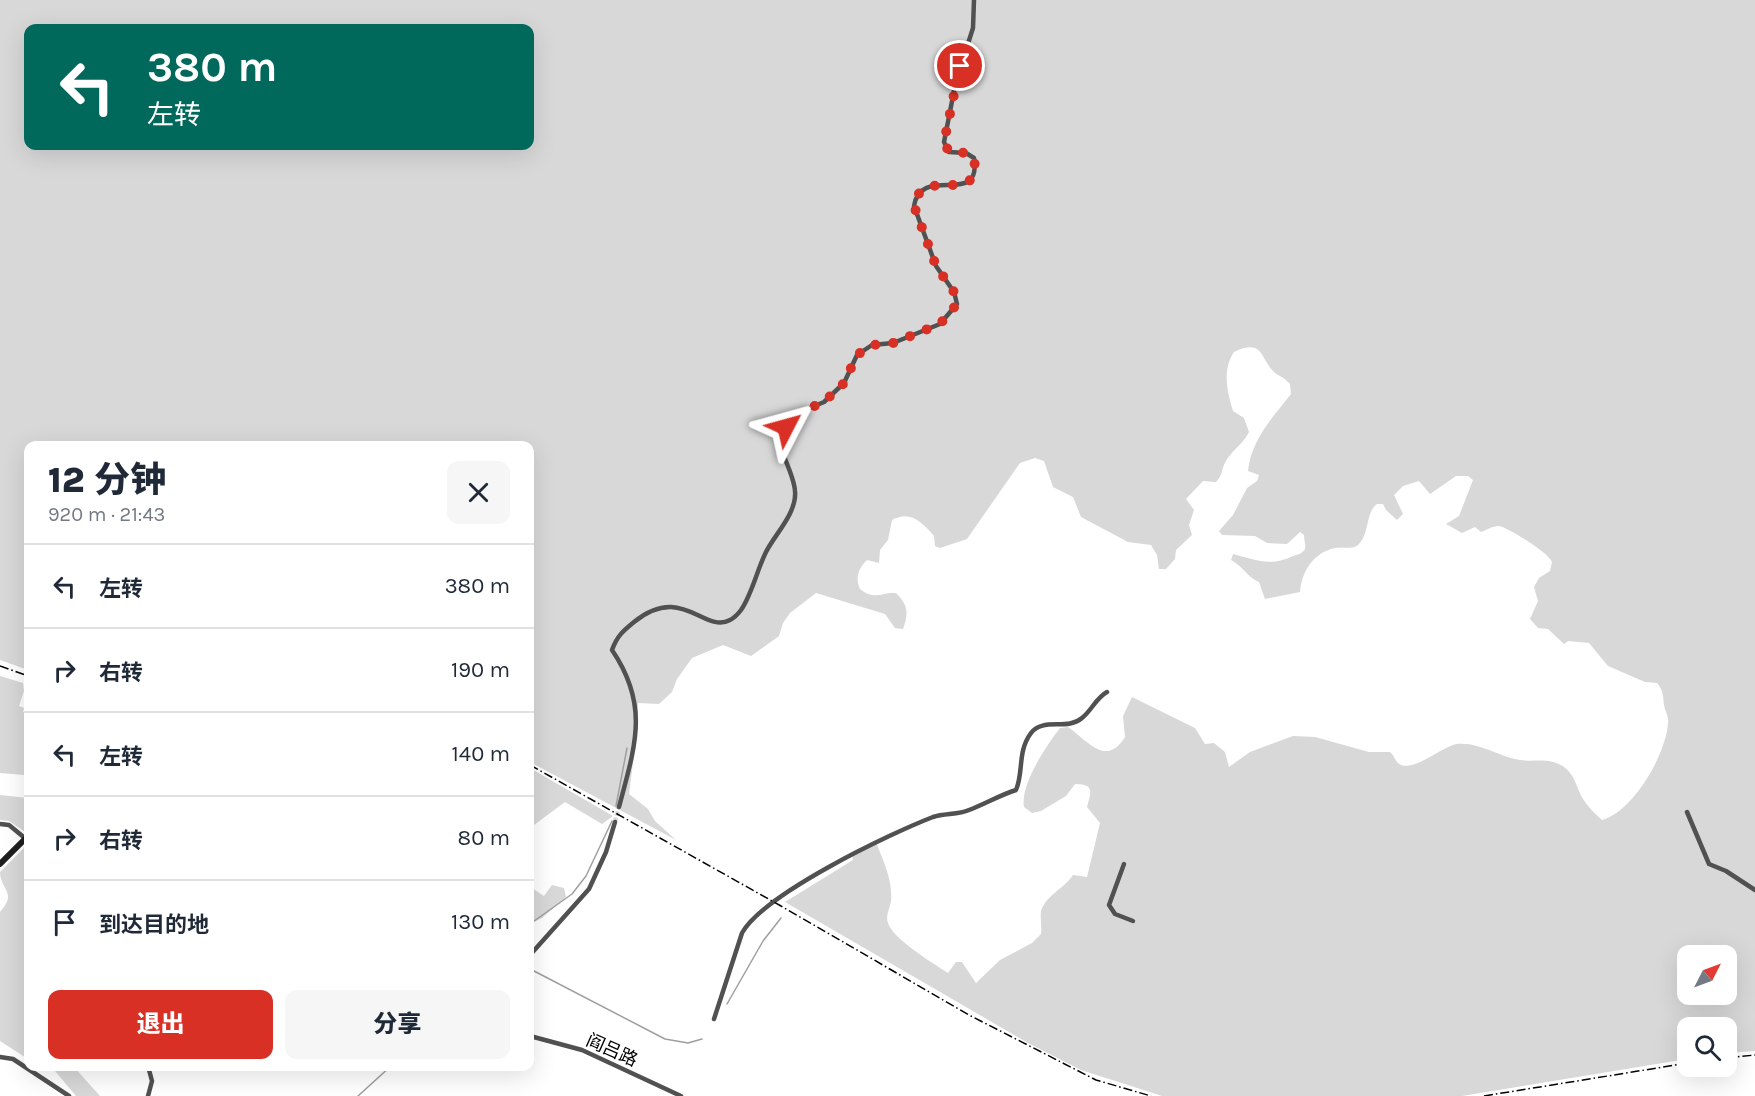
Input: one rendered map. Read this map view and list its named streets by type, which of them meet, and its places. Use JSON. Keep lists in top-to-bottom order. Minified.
{"streets":{"street":["阎吕路"]},"north":"top right","page":{"turn":["380 m","左转"],"heading":["12 分钟","920 m · 21:43"],"list":[{"name":"左转","value":"380 m"},{"name":"右转","value":"190 m"},{"name":"左转","value":"140 m"},{"name":"右转","value":"80 m"},{"name":"到达目的地","value":"130 m"}],"buttons":["退出","分享"]}}
